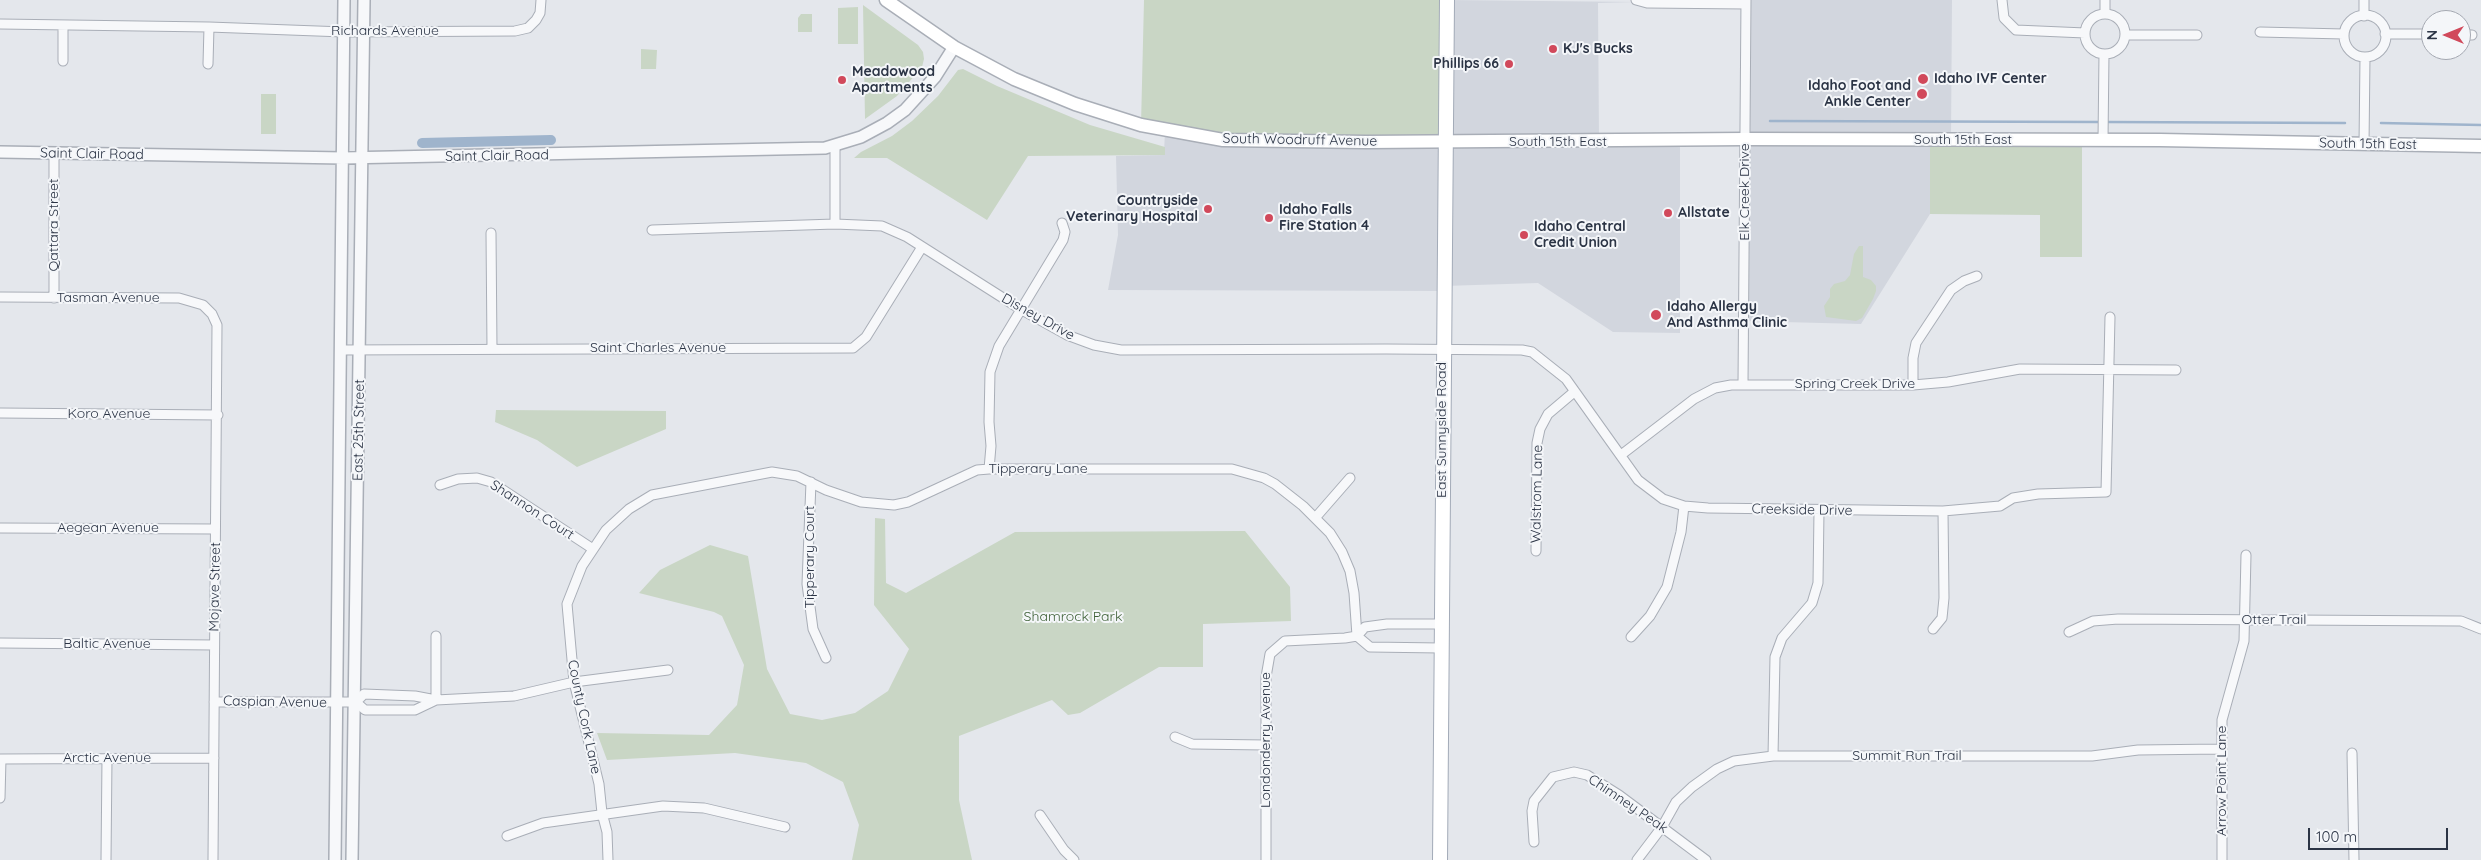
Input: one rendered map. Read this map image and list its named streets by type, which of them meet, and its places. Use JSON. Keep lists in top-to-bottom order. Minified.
{"streets":{"main road":["South Woodruff Avenue","South 15th East","East Sunnyside Road"],"street":["Richards Avenue","Saint Clair Road","Elk Creek Drive","Qattara Street","Tasman Avenue","Disney Drive","Saint Charles Avenue","Spring Creek Drive","Koro Avenue","East 25th Street","Tipperary Lane","Walstrom Lane","Shannon Court","Creekside Drive","Aegean Avenue","Tipperary Court","Mojave Street","Otter Trail","Baltic Avenue","Caspian Avenue","County Cork Lane","Londonderry Avenue","Summit Run Trail","Arctic Avenue","Arrow Point Lane","Chimney Peak"]},"crossings":[["Richards Avenue","East 25th Street"],["South Woodruff Avenue","South 15th East"],["South Woodruff Avenue","Saint Clair Road"],["South Woodruff Avenue","East Sunnyside Road"],["South 15th East","Elk Creek Drive"],["South 15th East","East Sunnyside Road"],["Saint Clair Road","Qattara Street"],["Saint Clair Road","East 25th Street"],["Elk Creek Drive","Spring Creek Drive"],["Qattara Street","Tasman Avenue"],["Tasman Avenue","Mojave Street"],["Disney Drive","Saint Charles Avenue"],["Disney Drive","East Sunnyside Road"],["Disney Drive","Creekside Drive"],["Saint Charles Avenue","East 25th Street"],["Spring Creek Drive","Creekside Drive"],["Koro Avenue","Mojave Street"],["East 25th Street","Caspian Avenue"],["East Sunnyside Road","Creekside Drive"],["East Sunnyside Road","Londonderry Avenue"],["Tipperary Lane","Shannon Court"],["Tipperary Lane","Tipperary Court"],["Tipperary Lane","County Cork Lane"],["Tipperary Lane","Londonderry Avenue"],["Walstrom Lane","Creekside Drive"],["Shannon Court","County Cork Lane"],["Aegean Avenue","Mojave Street"],["Mojave Street","Baltic Avenue"],["Mojave Street","Caspian Avenue"],["Mojave Street","Arctic Avenue"],["Otter Trail","Arrow Point Lane"],["Summit Run Trail","Arrow Point Lane"],["Summit Run Trail","Chimney Peak"]],"parks":["Shamrock Park"],"places":["KJ's Bucks","Phillips 66","Idaho IVF Center","Meadowood Apartments","Idaho Foot and Ankle Center","Countryside Veterinary Hospital","Allstate","Idaho Falls Fire Station 4","Idaho Central Credit Union","Idaho Allergy And Asthma Clinic"],"scale_bar":"100 m","north":"left"}
